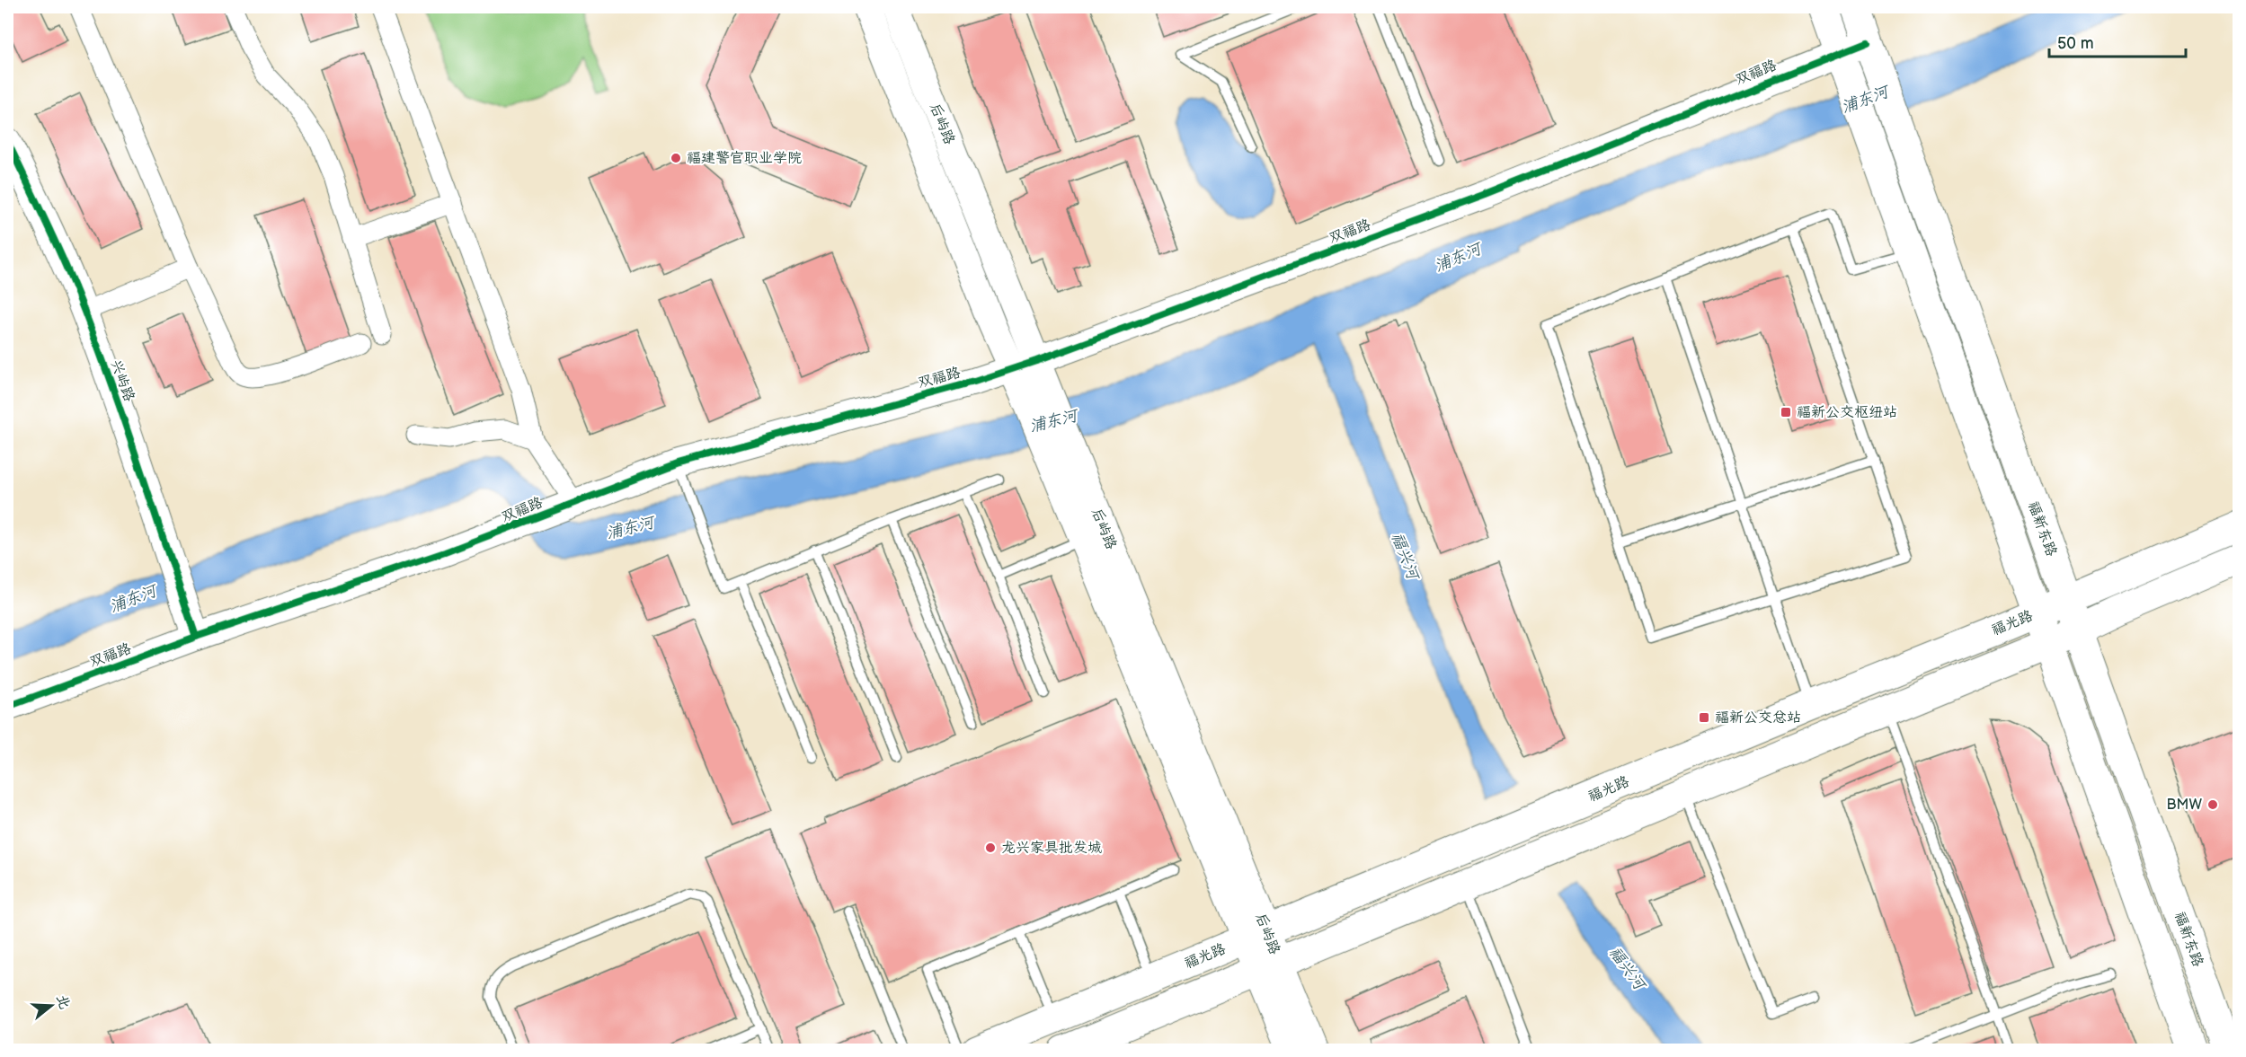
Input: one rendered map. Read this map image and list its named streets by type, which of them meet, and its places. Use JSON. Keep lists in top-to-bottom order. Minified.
{"streets":{"main road":["福新东路","福光路"],"street":["双福路","后屿路","兴屿路"]},"crossings":[["双福路","后屿路"],["双福路","兴屿路"],["双福路","福新东路"],["后屿路","福光路"],["福新东路","福光路"]],"water":["浦东河","福兴河"],"places":{"other":["福建警官职业学院","BMW","龙兴家具批发城"],"transit":["福新公交枢纽站","福新公交总站"]},"scale_bar":"50 m","north":"right"}
